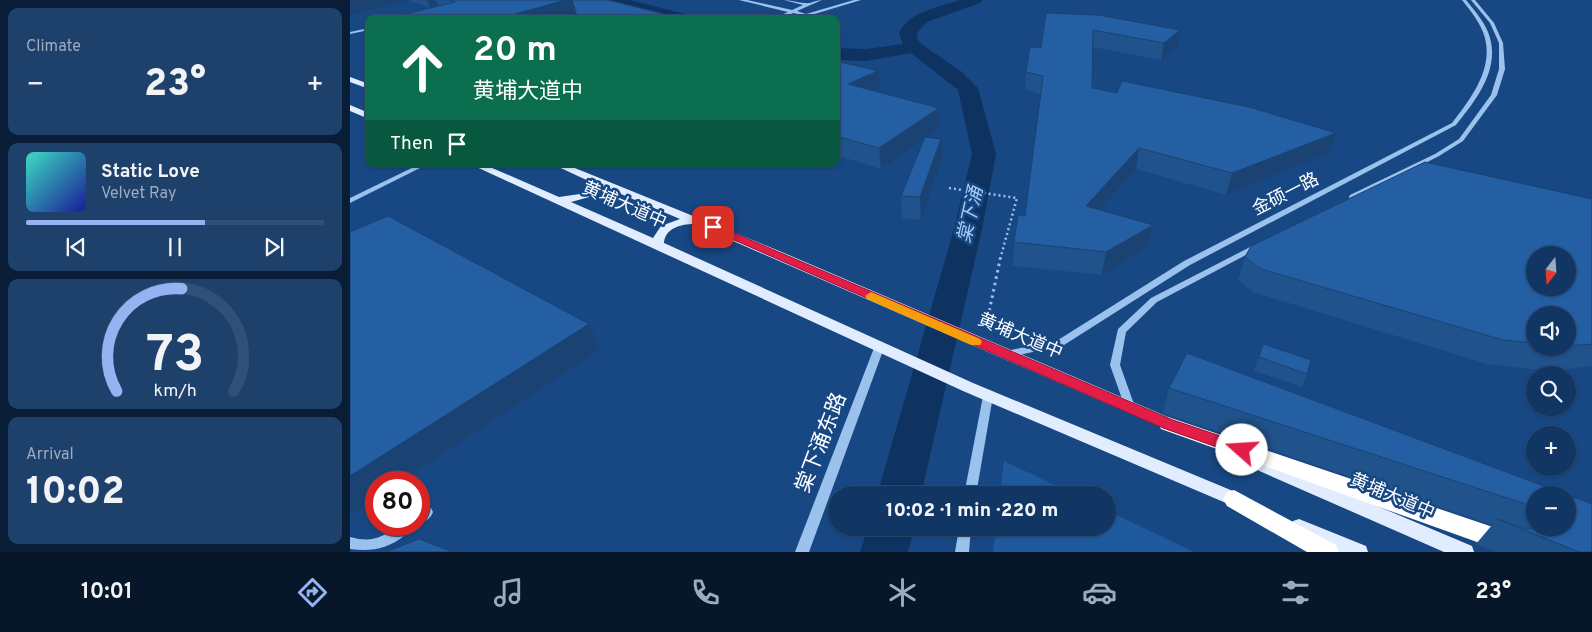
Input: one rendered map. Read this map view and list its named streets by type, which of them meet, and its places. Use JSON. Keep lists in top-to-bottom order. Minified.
{"streets":{"main road":["黄埔大道中"],"street":["金硕一路","棠下涌东路"]},"crossings":[["金硕一路","黄埔大道中"],["黄埔大道中","棠下涌东路"]],"water":["棠下涌"],"north":"bottom","page":{"tile":["Climate",["Arrival","10:02"]],"turn":["20 m","黄埔大道中"],"heat":["−","23°","+"],"then":"Then","song":["Static Love","Velvet Ray"],"map_buttons":["+","−"],"limit":"80","trip":"10:02 · 1 min · 220 m","tabs":["10:01","23°"],"gauge":["73","km/h"]}}
